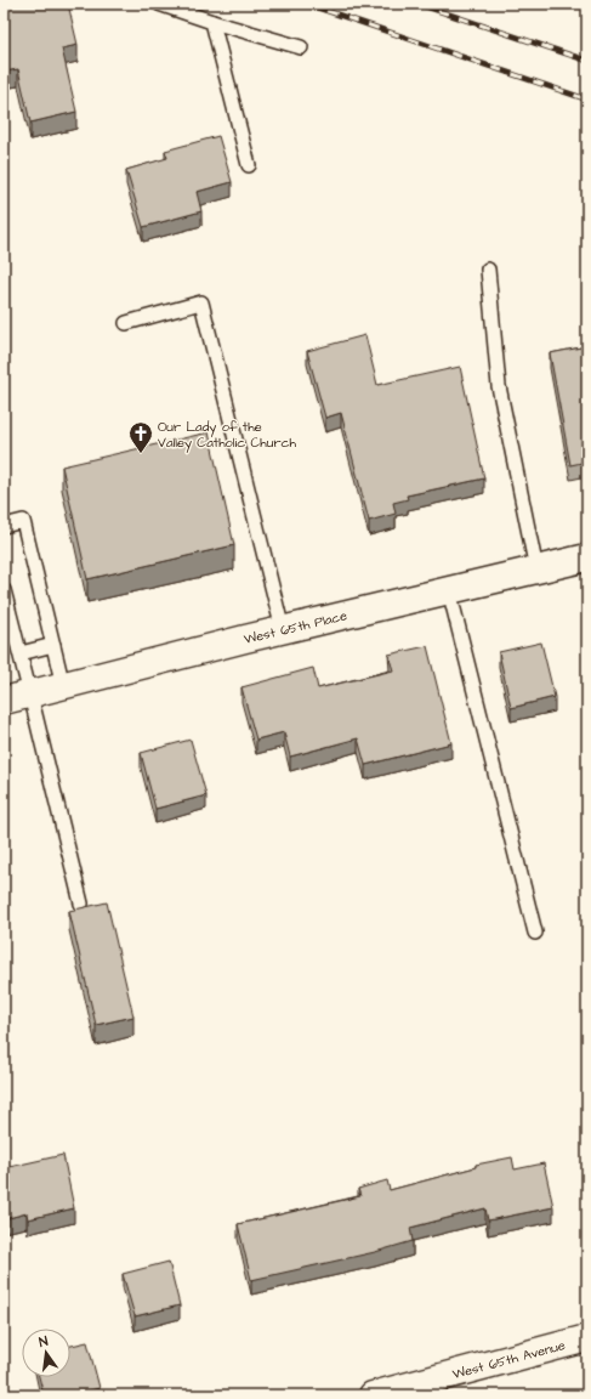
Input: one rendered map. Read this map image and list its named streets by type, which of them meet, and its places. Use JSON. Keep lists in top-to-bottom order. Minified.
{"streets":{"street":["West 65th Place","West 65th Avenue"]},"places":{"church":["Our Lady of the Valley Catholic Church"]},"north":"top"}
